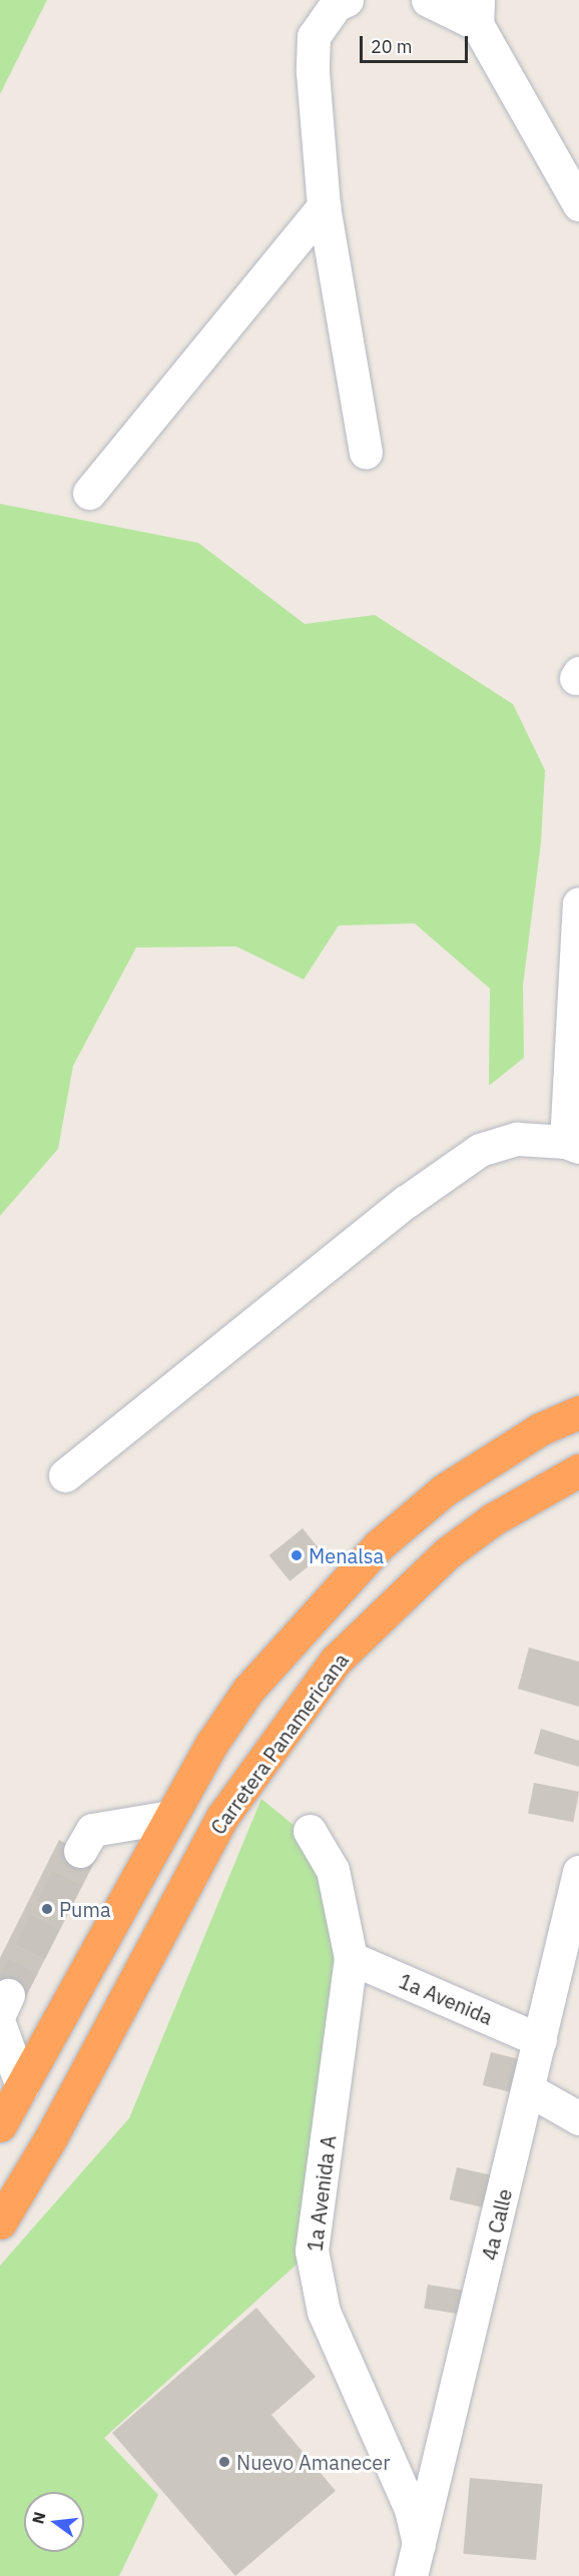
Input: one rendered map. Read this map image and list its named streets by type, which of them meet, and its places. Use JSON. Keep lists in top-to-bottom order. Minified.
{"streets":{"highway":["Carretera Panamericana"],"street":["1a Avenida","1a Avenida A","4a Calle"]},"crossings":[["1a Avenida","1a Avenida A"],["1a Avenida","4a Calle"],["1a Avenida A","4a Calle"]],"places":["Menalsa","Puma","Nuevo Amanecer"],"scale_bar":"20 m","north":"left"}
